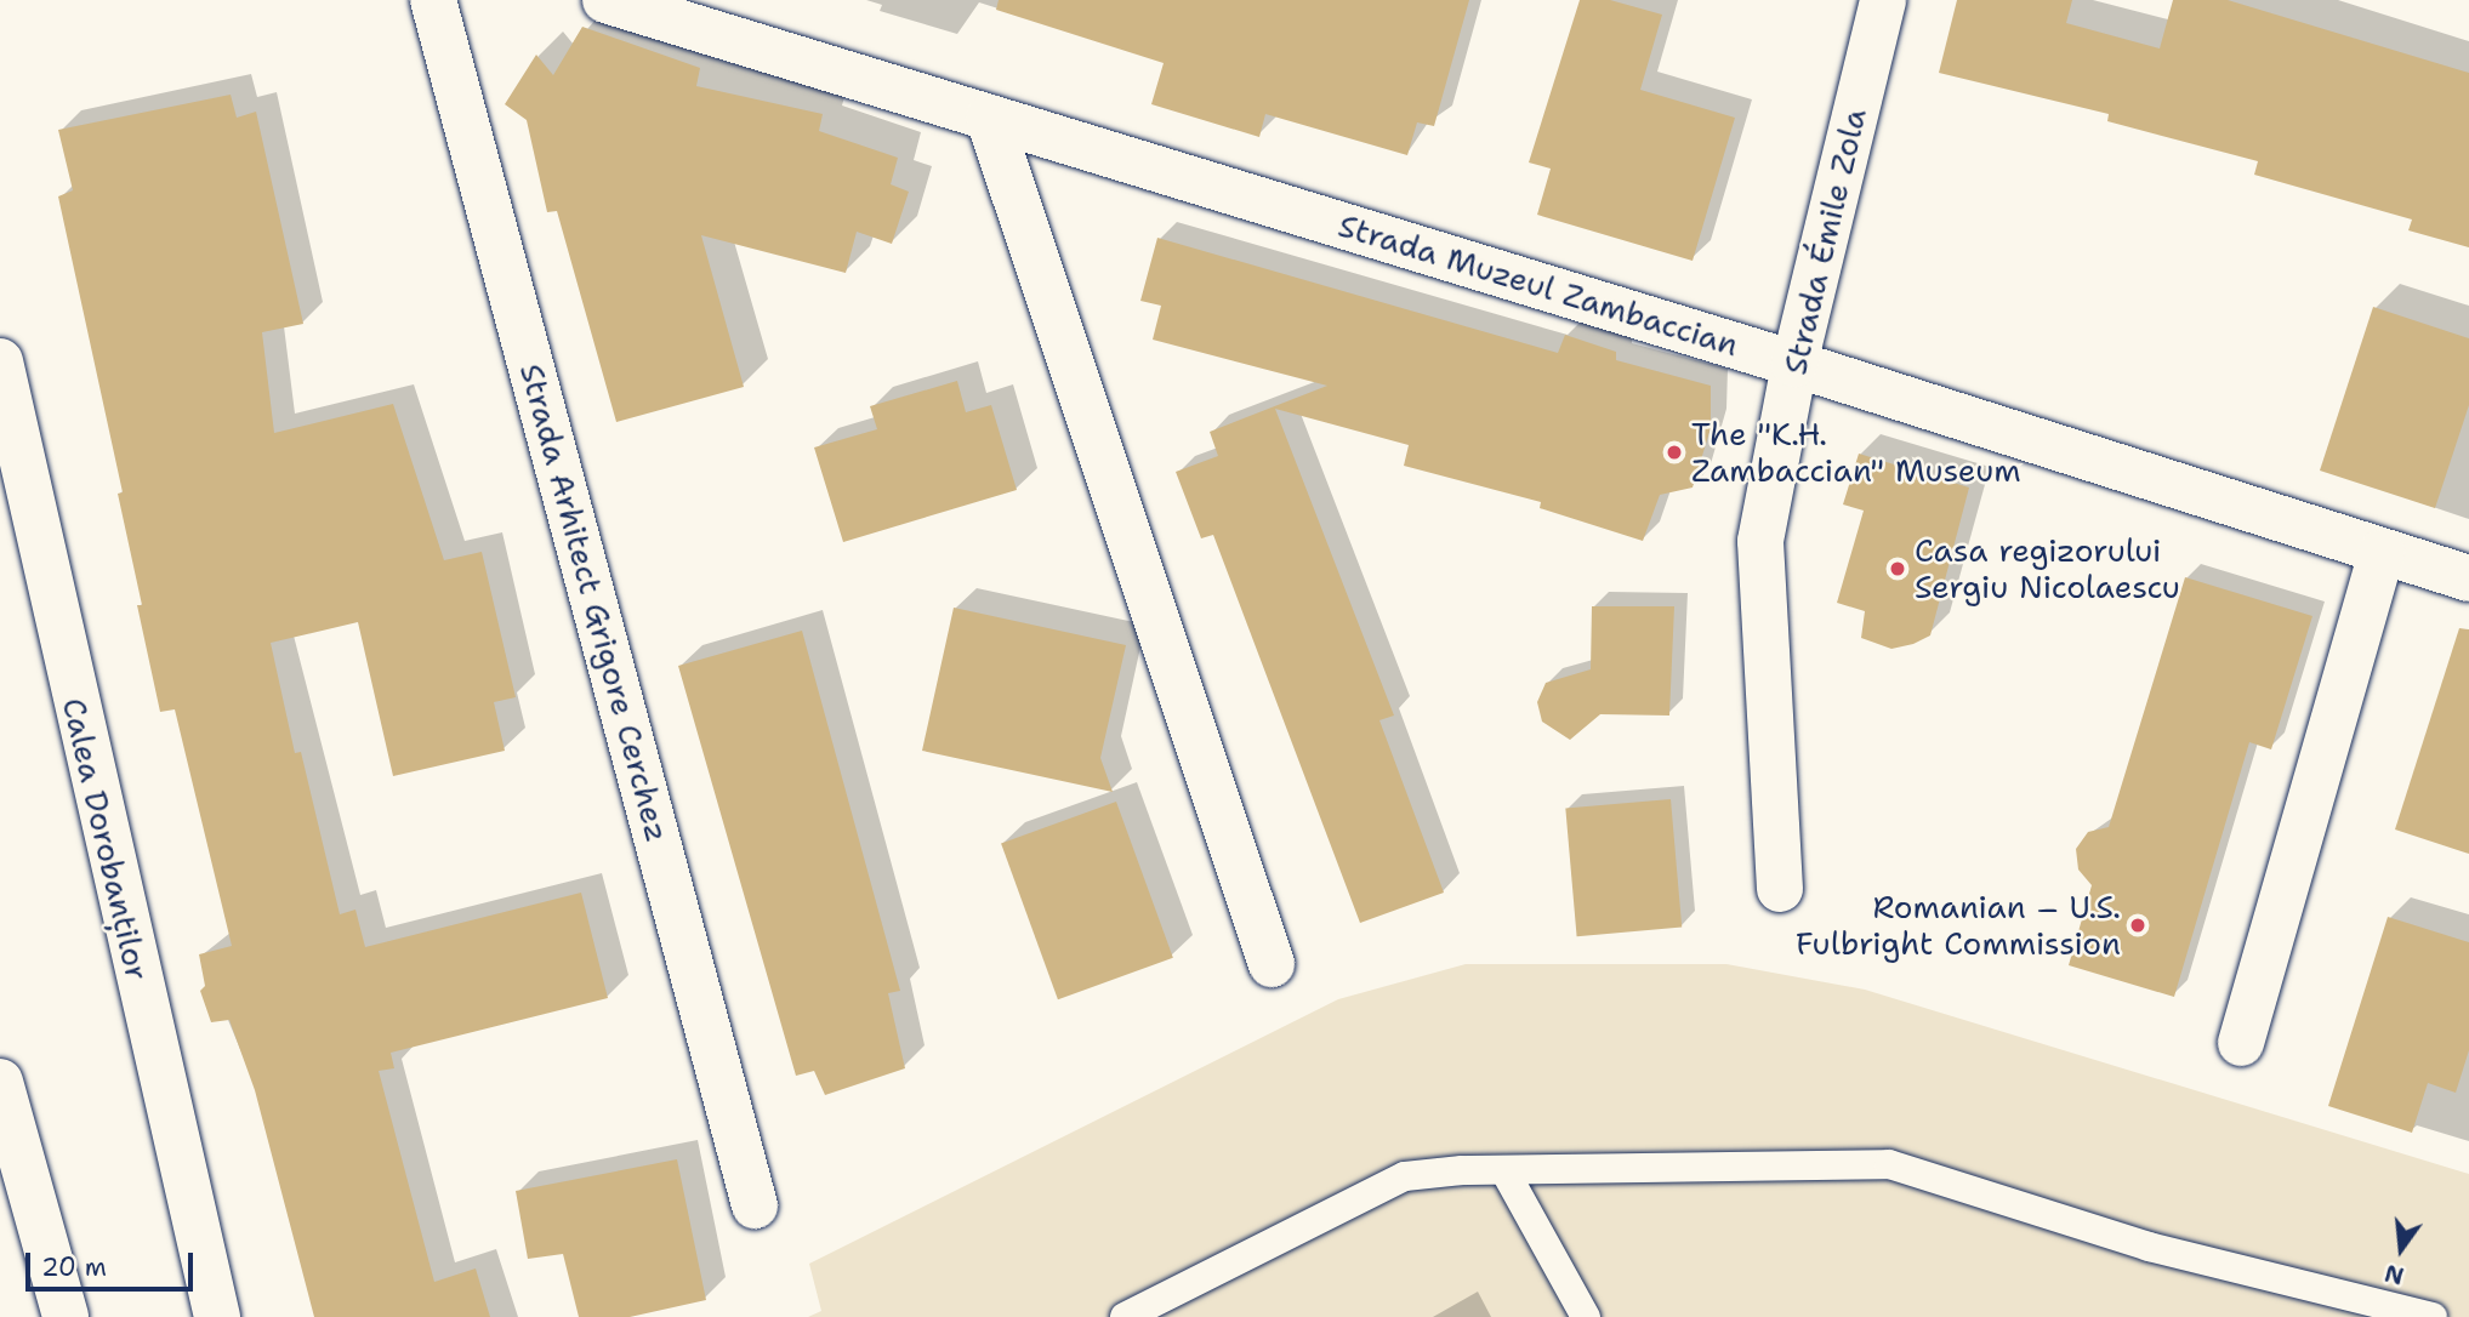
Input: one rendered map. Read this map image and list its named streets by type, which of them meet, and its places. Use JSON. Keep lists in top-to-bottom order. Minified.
{"streets":{"street":["Strada Émile Zola","Strada Muzeul Zambaccian","Strada Arhitect Grigore Cerchez","Calea Dorobanților"]},"crossings":[["Strada Émile Zola","Strada Muzeul Zambaccian"]],"places":["The \"K.H. Zambaccian\" Museum","Casa regizorului Sergiu Nicolaescu","Romanian – U.S. Fulbright Commission"],"scale_bar":"20 m","north":"bottom"}
